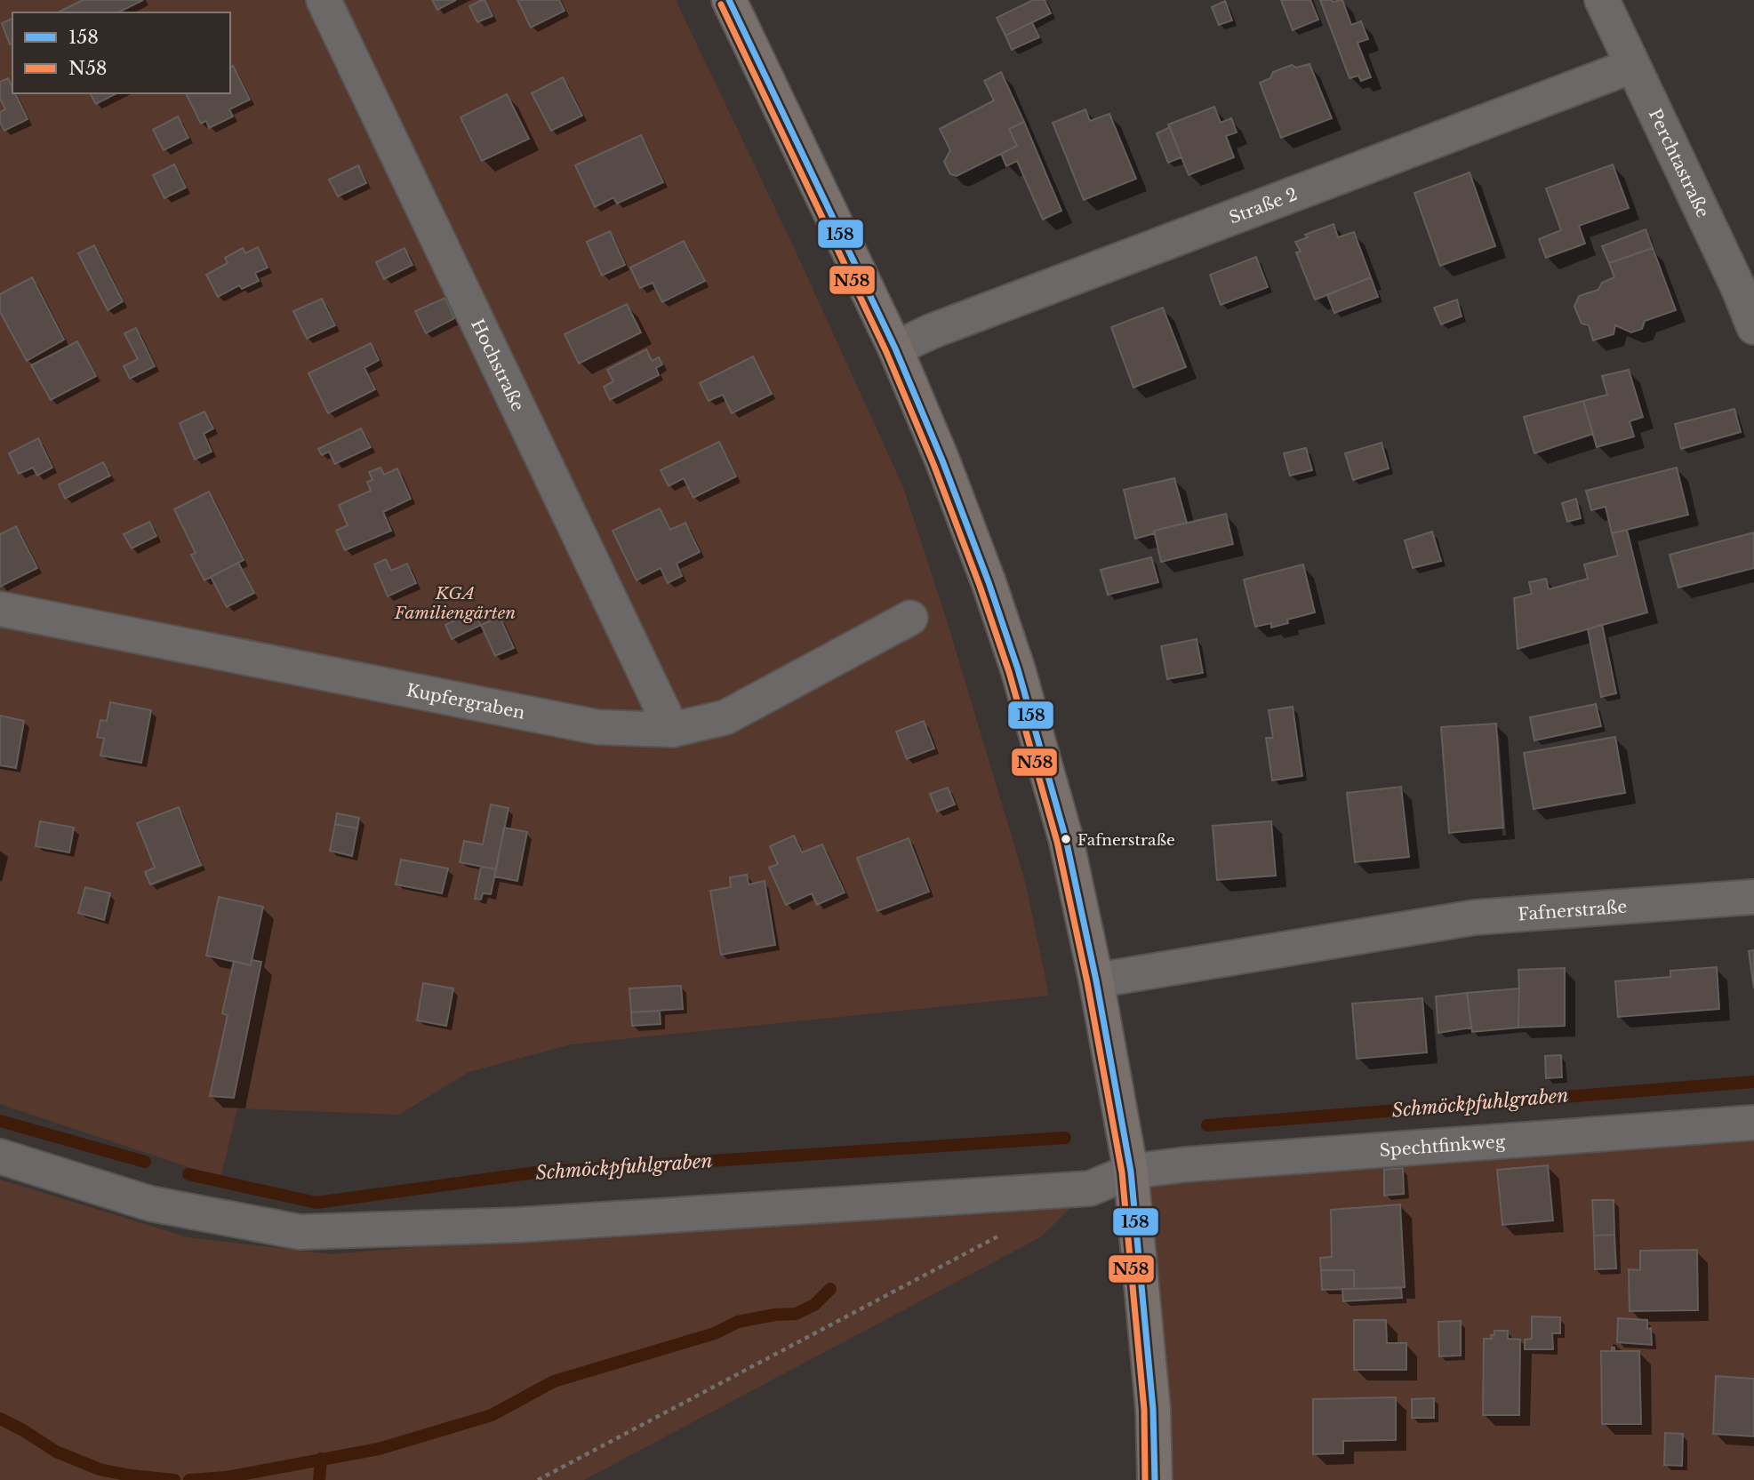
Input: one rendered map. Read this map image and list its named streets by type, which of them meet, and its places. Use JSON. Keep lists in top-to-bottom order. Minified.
{"streets":{"street":["Perchtastraße","Straße 2","Hochstraße","Kupfergraben","Fafnerstraße","Spechtfinkweg"]},"crossings":[["Perchtastraße","Straße 2"],["Hochstraße","Kupfergraben"]],"water":["Schmöckpfuhlgraben"],"parks":["KGA Familiengärten"],"places":["Fafnerstraße"],"lines":["transit line 158","transit line N58"],"legend":["158","N58"]}
